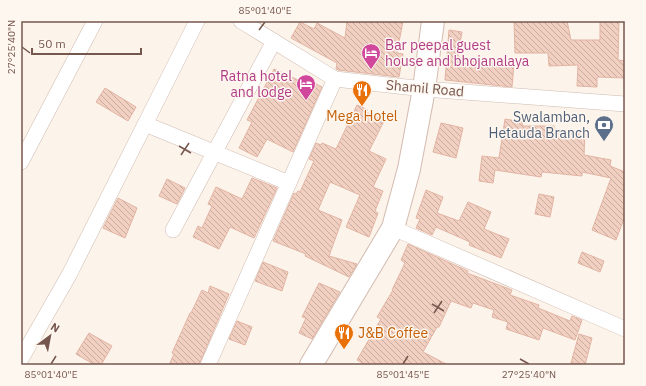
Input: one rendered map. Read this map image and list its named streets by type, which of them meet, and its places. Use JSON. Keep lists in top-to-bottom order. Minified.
{"streets":{"street":["Shamil Road"]},"places":{"hotel":["Bar peepal guest house and bhojanalaya","Ratna hotel and lodge"],"restaurant":["Mega Hotel","J&B Coffee"],"bank":["Swalamban, Hetauda Branch"]},"scale_bar":"50 m","north":"top right","coordinates":["85°01'40\"E","27°25'40\"N","85°01'45\"E"]}
